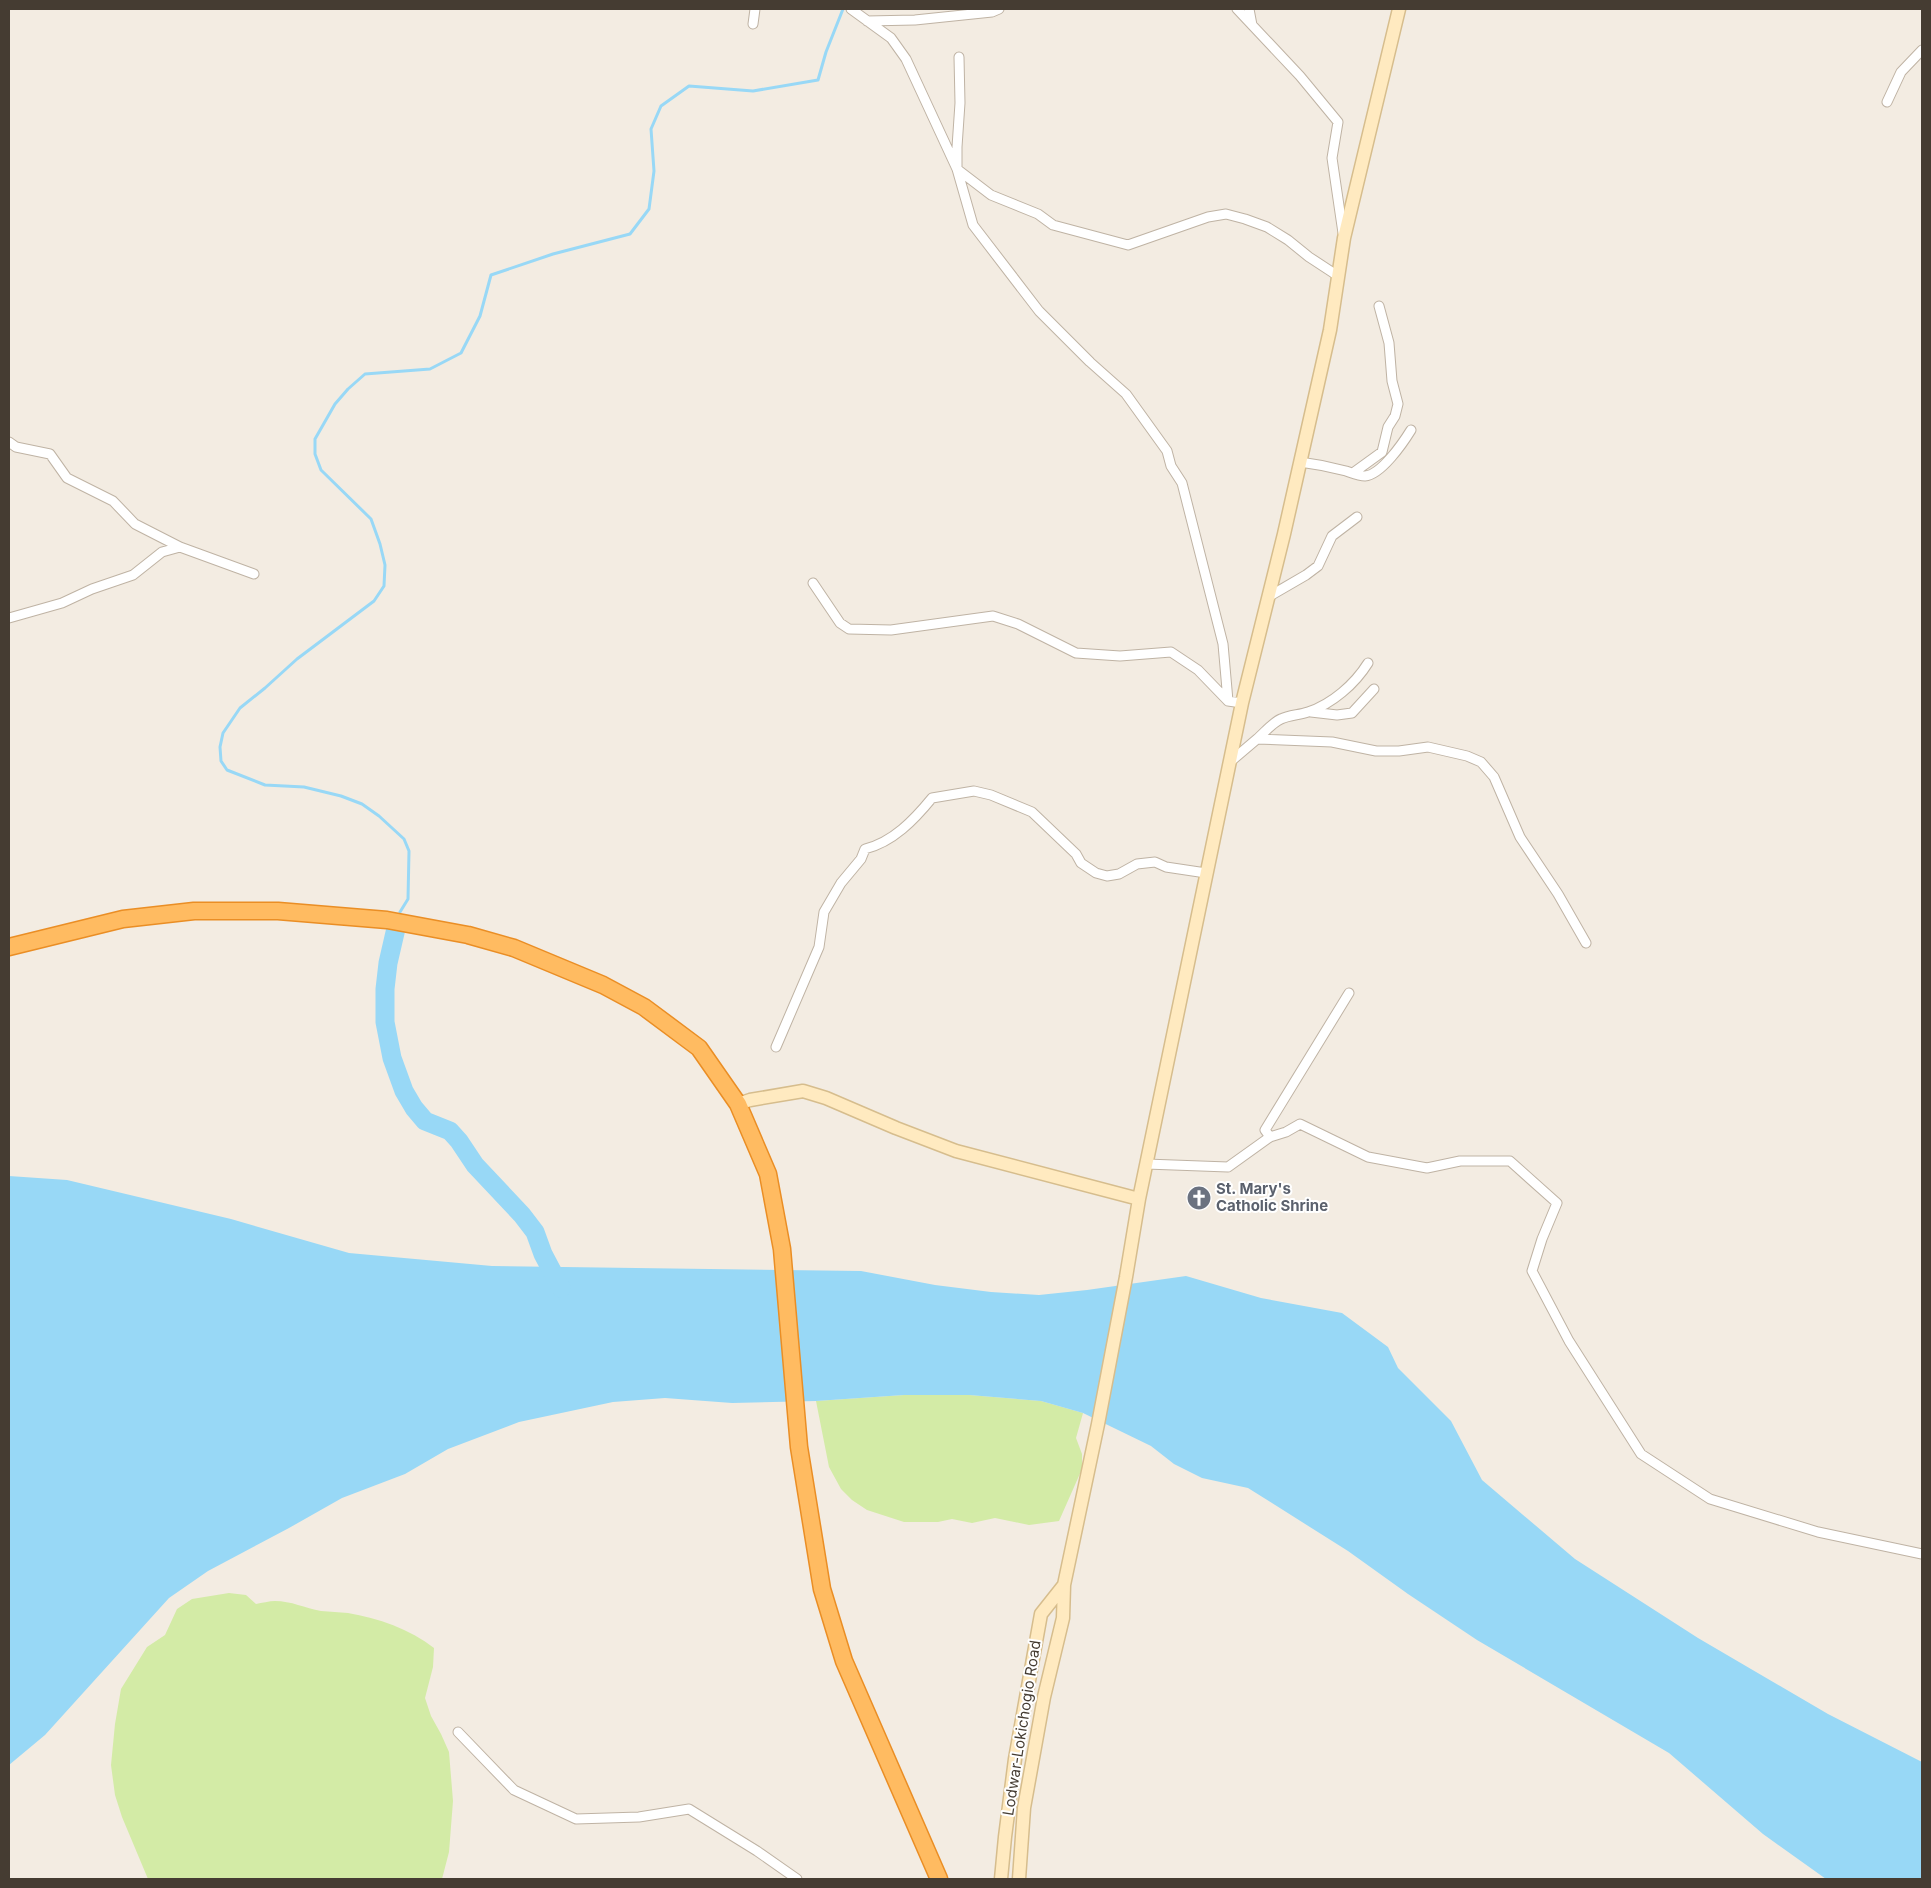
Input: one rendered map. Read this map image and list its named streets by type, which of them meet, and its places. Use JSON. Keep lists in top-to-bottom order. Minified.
{"streets":{"main road":["Lodwar-Lokichogio Road"]},"places":{"church":["St. Mary's Catholic Shrine"]}}
